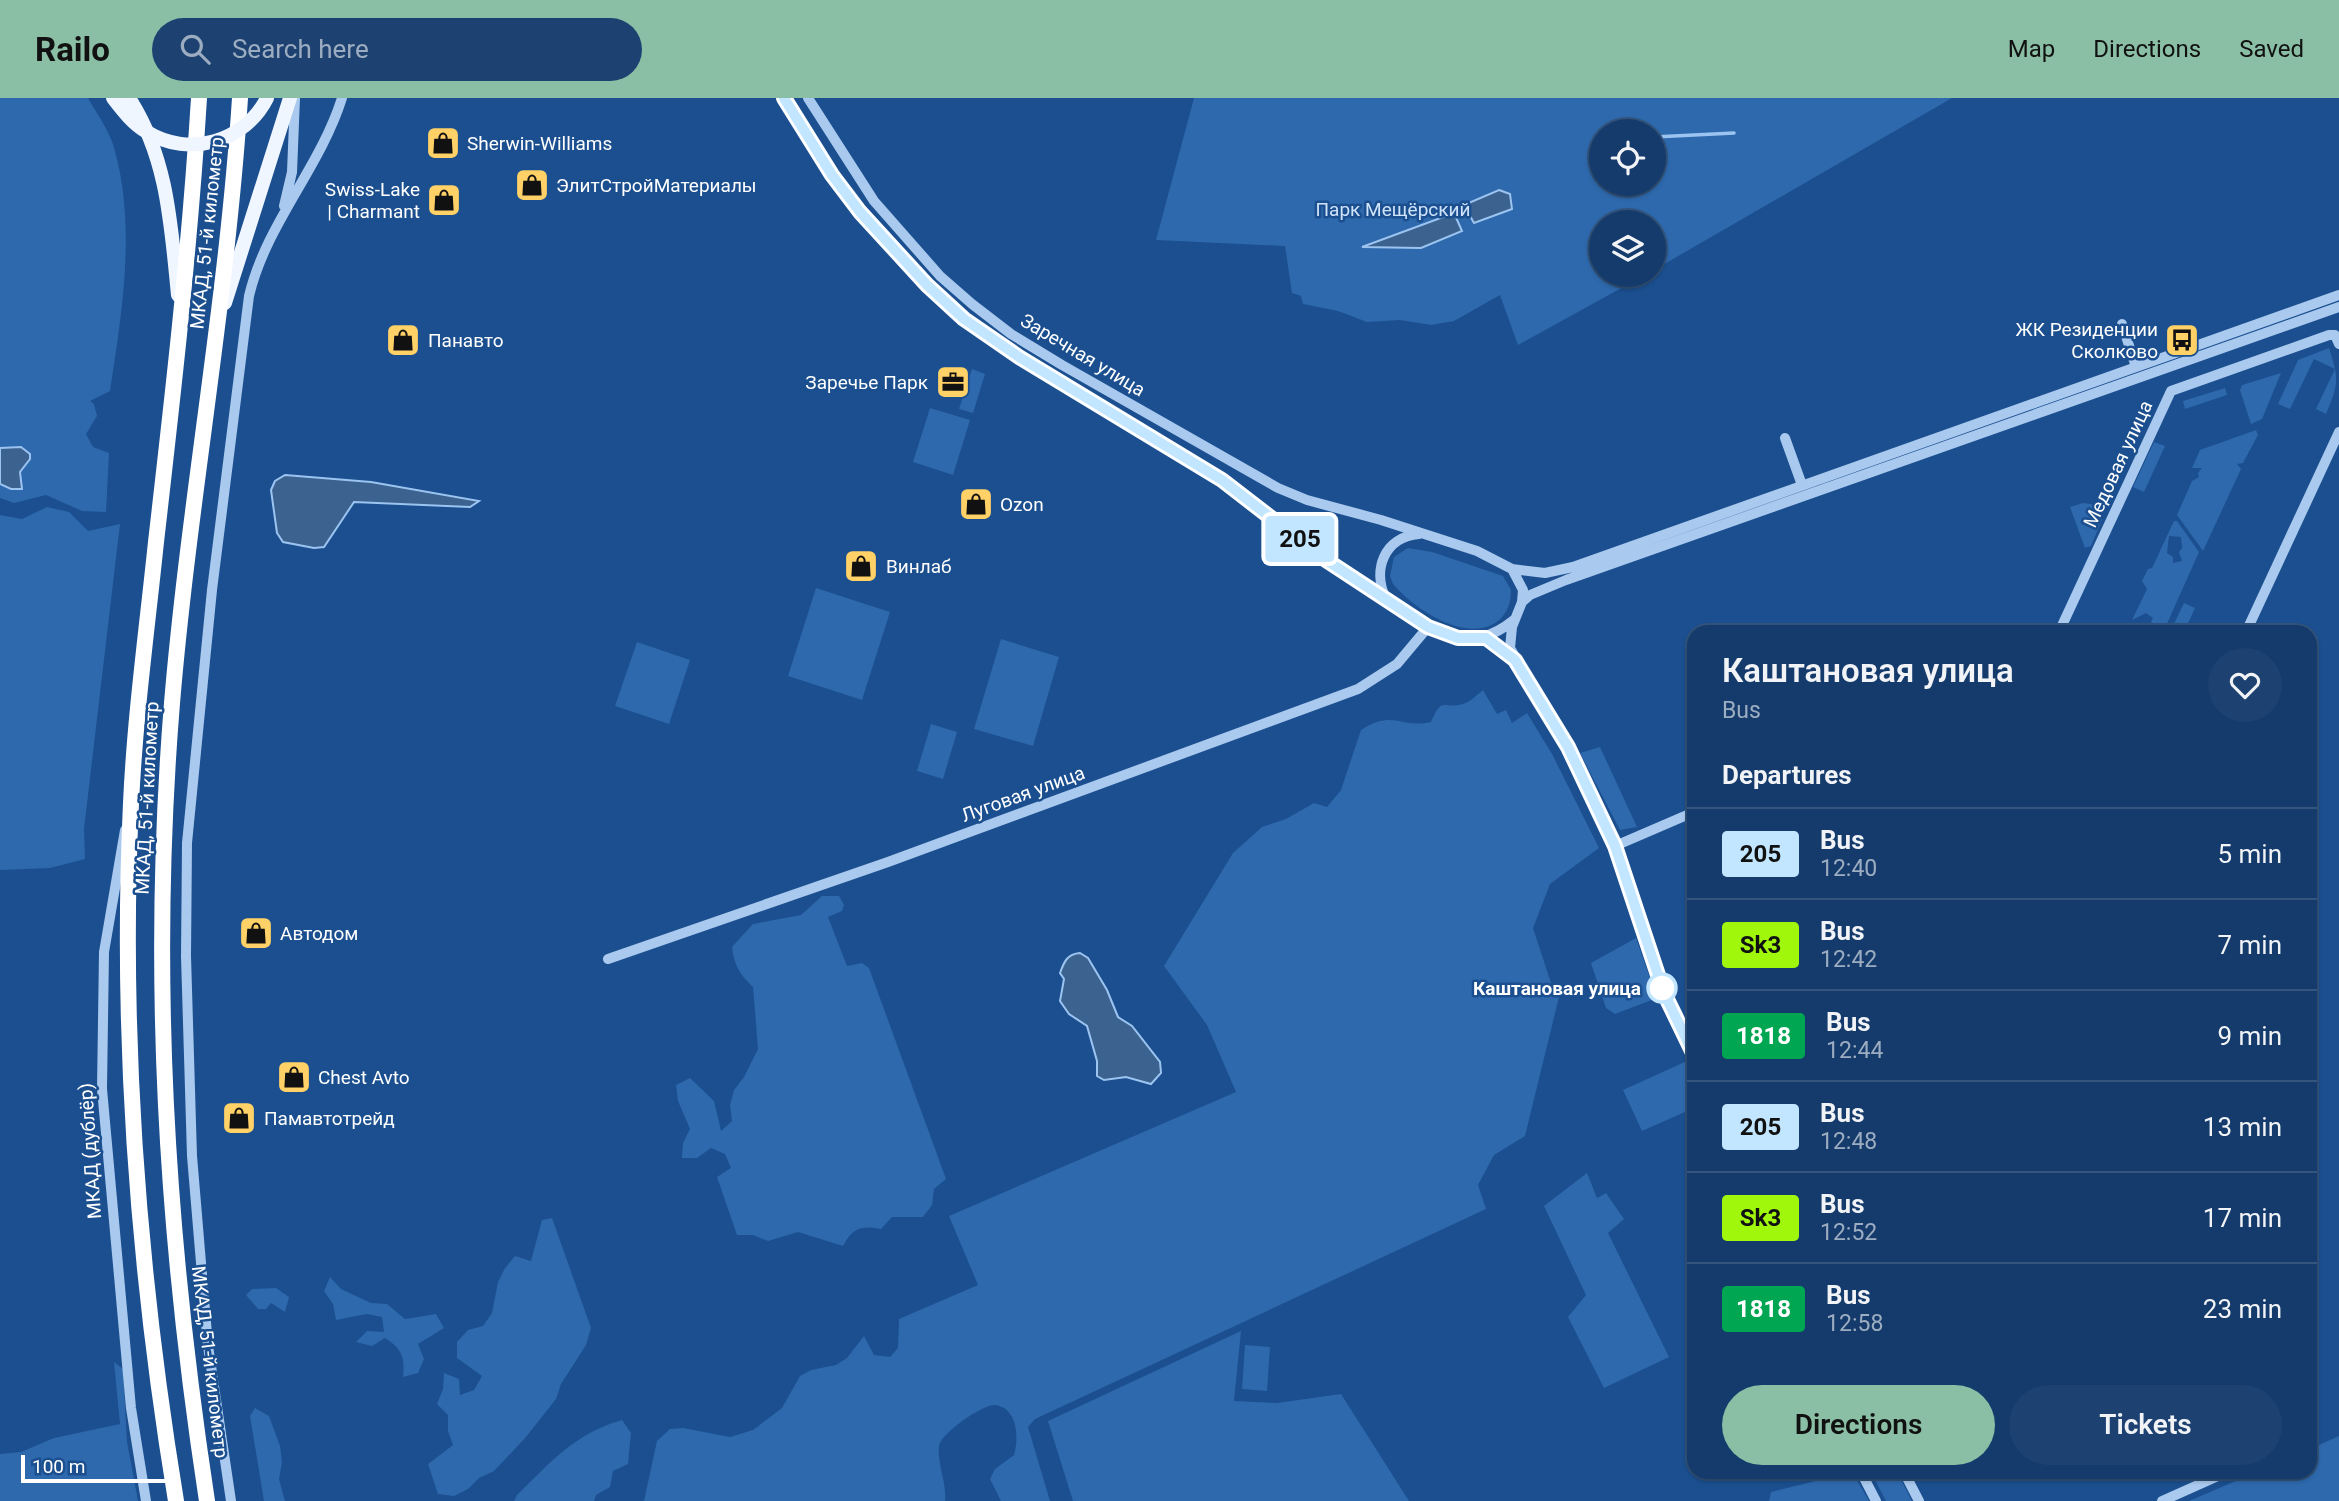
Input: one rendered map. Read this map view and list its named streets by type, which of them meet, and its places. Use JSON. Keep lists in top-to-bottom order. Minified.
{"streets":{"highway":["МКАД, 51-й километр"],"street":["Заречная улица","Медовая улица","Луговая улица","МКАД (дублёр)"]},"crossings":[["МКАД, 51-й километр","МКАД (дублёр)"],["Заречная улица","Луговая улица"]],"parks":["Парк Мещёрский"],"places":{"shop":["Sherwin-Williams","ЭлитСтройМатериалы","Swiss-Lake | Charmant","Панавто","Ozon","Винлаб","Автодом","Chest Avto","Памавтотрейд"],"bus stop":["ЖК Резиденции Сколково"],"office":["Заречье Парк"],"other":["Каштановая улица"]},"lines":["bus line 205"],"scale_bar":"100 m","page":{"header":"Railo","search":"Search here","nav":["Map","Directions","Saved"],"on_map":"205","heading":[["Каштановая улица","Bus"],"Departures"],"list":[{"mark":"205","name":"Bus","note":"12:40","value":"5 min"},{"mark":"Sk3","name":"Bus","note":"12:42","value":"7 min"},{"mark":"1818","name":"Bus","note":"12:44","value":"9 min"},{"mark":"205","name":"Bus","note":"12:48","value":"13 min"},{"mark":"Sk3","name":"Bus","note":"12:52","value":"17 min"},{"mark":"1818","name":"Bus","note":"12:58","value":"23 min"}],"buttons":["Directions","Tickets"],"scale":"100 m"}}
